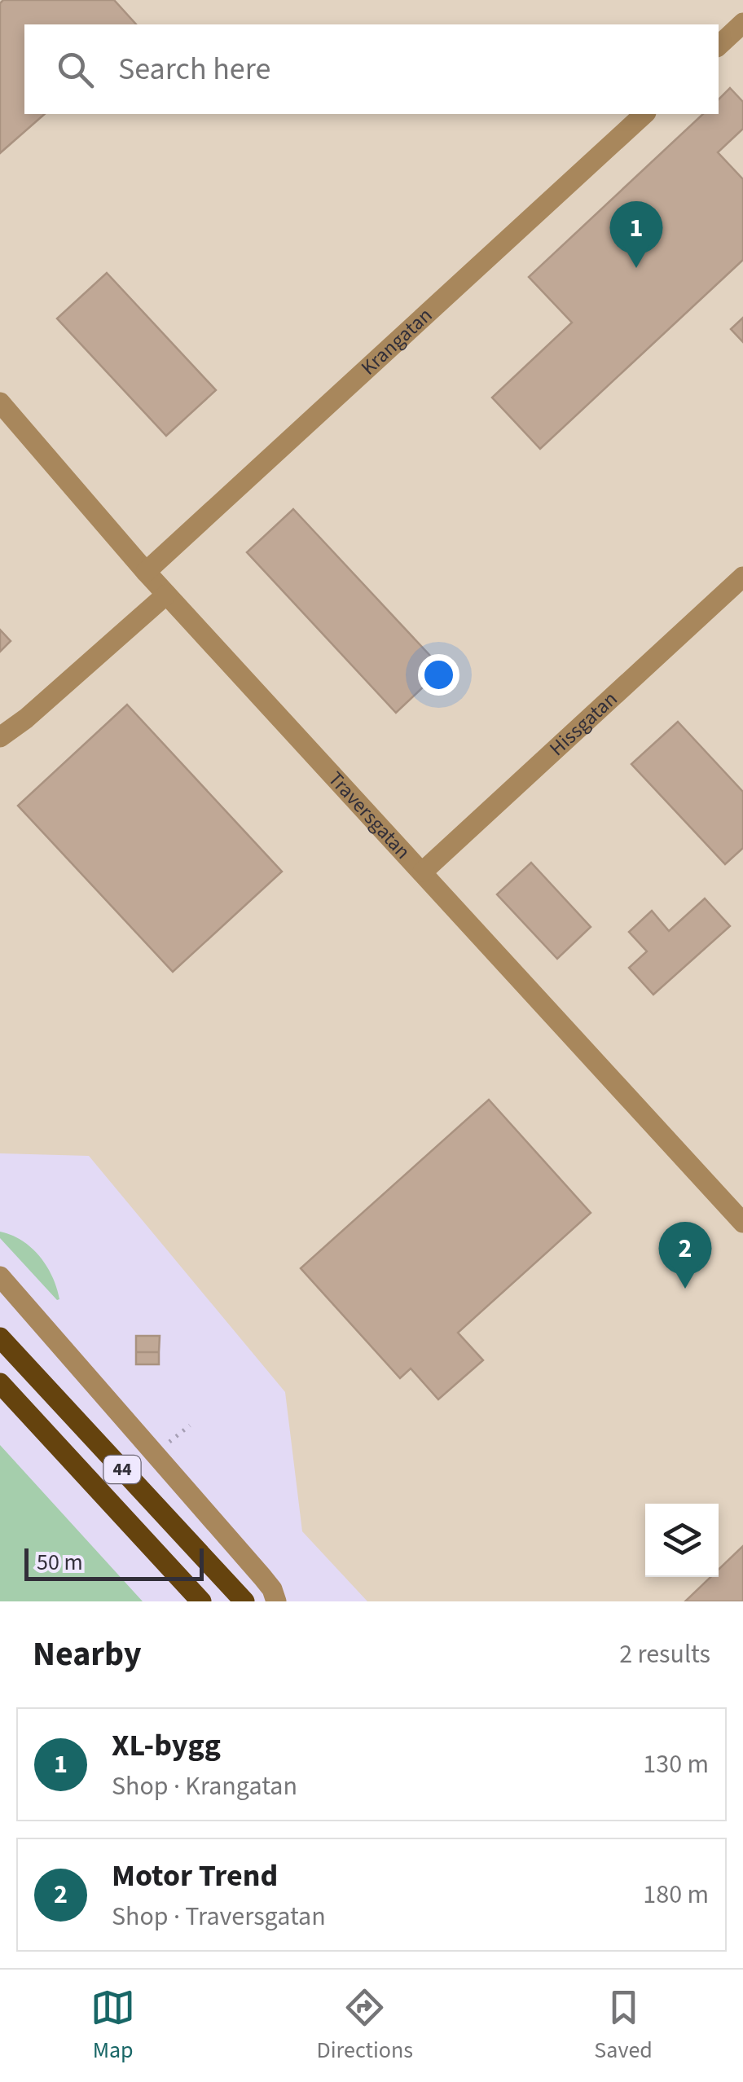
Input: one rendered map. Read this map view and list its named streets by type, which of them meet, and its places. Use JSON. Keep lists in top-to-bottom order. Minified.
{"streets":{"main road":["44"],"street":["Krangatan","Hissgatan","Traversgatan"]},"crossings":[["Krangatan","Traversgatan"],["Hissgatan","Traversgatan"]],"scale_bar":"50 m","page":{"search":"Search here","pins":["1","2"],"scale":"50 m","heading":["Nearby","2 results"],"list":[{"mark":"1","name":"XL-bygg","note":"Shop · Krangatan","value":"130 m"},{"mark":"2","name":"Motor Trend","note":"Shop · Traversgatan","value":"180 m"}],"nav":["Map","Directions","Saved"]}}
